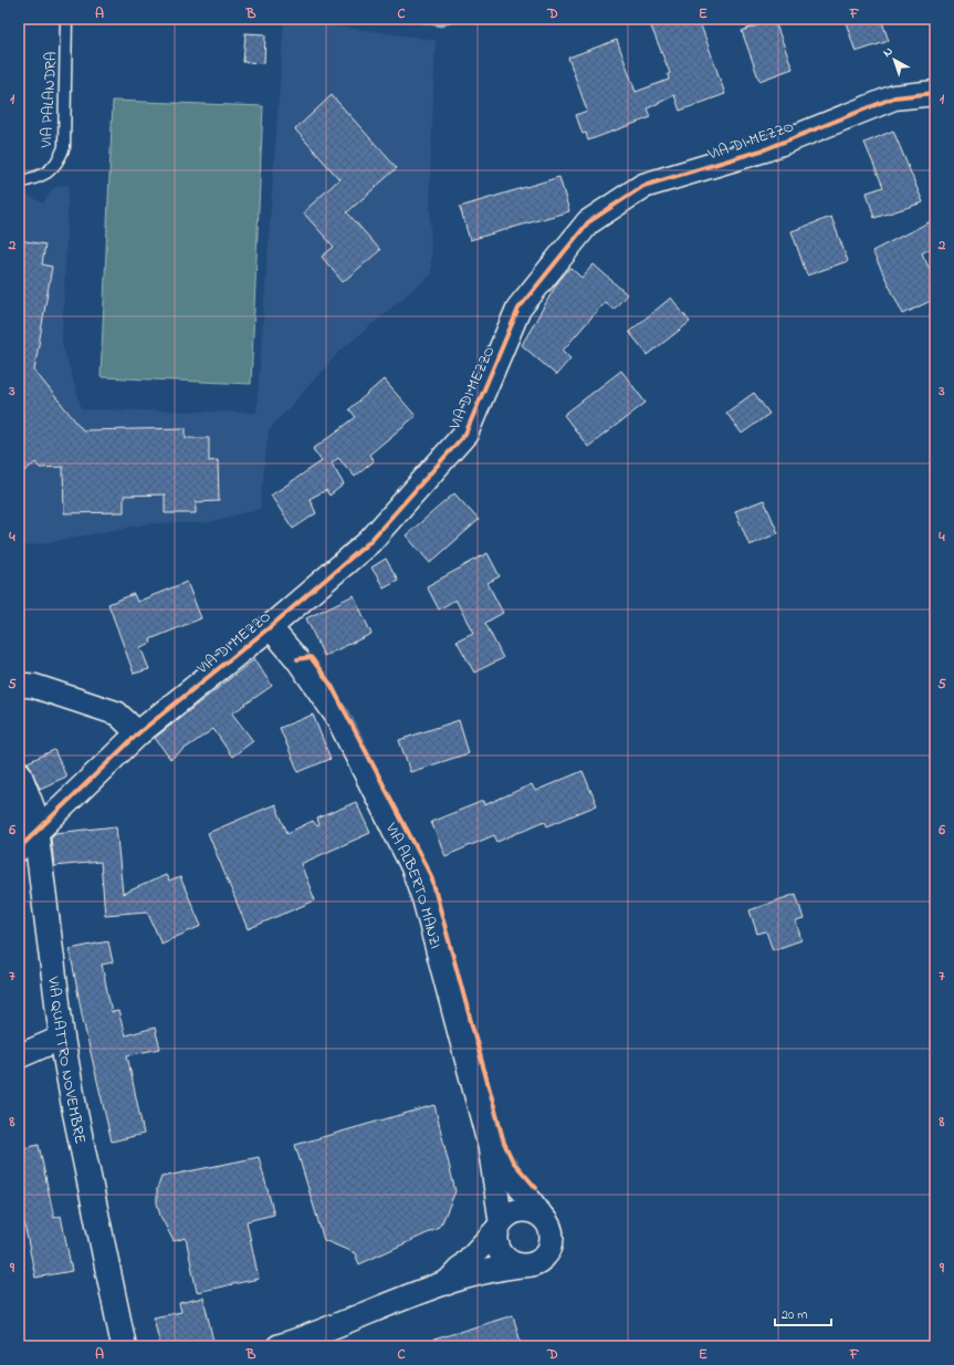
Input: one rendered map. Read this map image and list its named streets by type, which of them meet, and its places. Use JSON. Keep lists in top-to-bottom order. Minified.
{"streets":{"street":["VIA DI MEZZO","VIA ALBERTO MANZI","VIA QUATTRO NOVEMBRE"],"lane":["VIA PALANDRA"]},"crossings":[["VIA DI MEZZO","VIA ALBERTO MANZI"],["VIA DI MEZZO","VIA QUATTRO NOVEMBRE"]],"scale_bar":"20 m","north":"top left","grid":{"columns":["A","B","C","D","E","F"],"rows":["1","2","3","4","5","6","7","8","9"]}}
